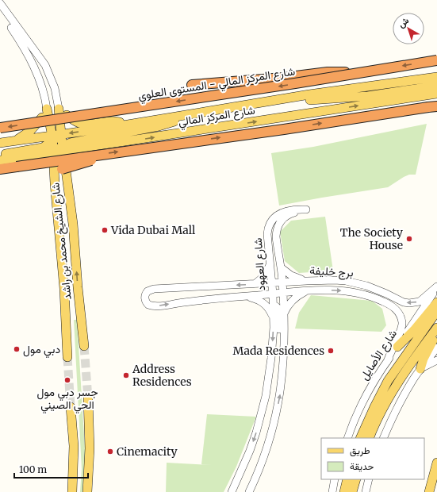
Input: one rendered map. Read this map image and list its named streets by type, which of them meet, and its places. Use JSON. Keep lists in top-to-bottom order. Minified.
{"streets":{"highway":["شارع المركز المالي - المستوى العلوي"],"main road":["شارع المركز المالي","شارع الشيخ محمد بن راشد","شارع الأصايل"],"street":["شارع العهود","برج خليفة"]},"crossings":[["شارع المركز المالي","شارع الشيخ محمد بن راشد"],["شارع العهود","برج خليفة"],["برج خليفة","شارع الأصايل"]],"places":["Vida Dubai Mall","The Society House","دبي مول","Mada Residences","Address Residences","جسر دبي مول الحي الصيني","Cinemacity"],"legend":["طريق","حديقة"],"scale_bar":"100 m","north":"top left"}
